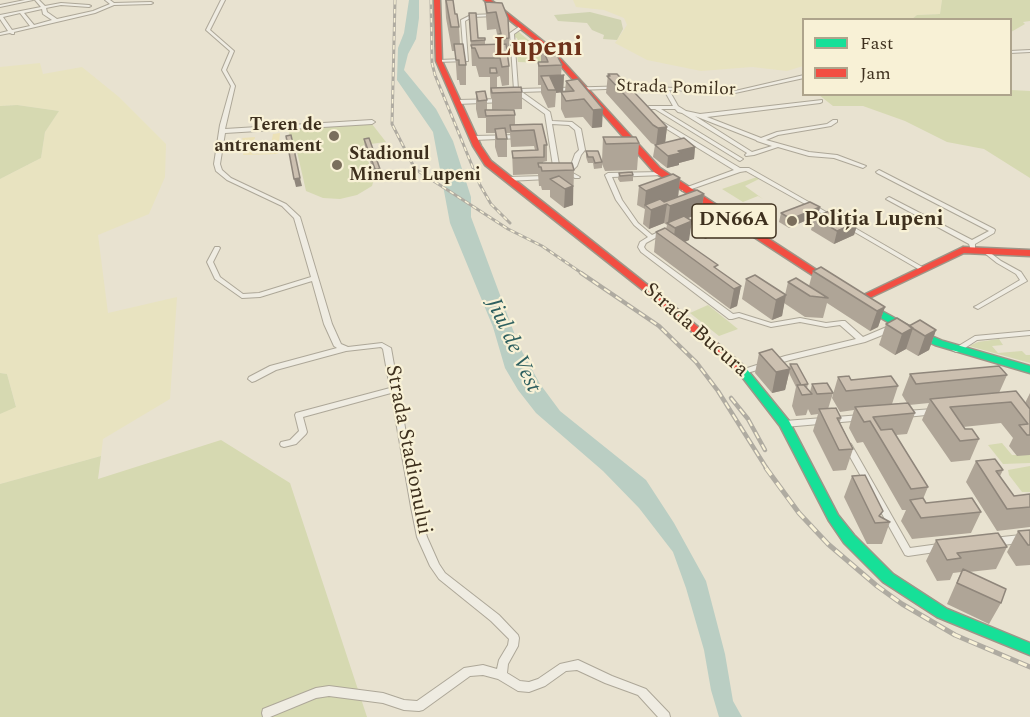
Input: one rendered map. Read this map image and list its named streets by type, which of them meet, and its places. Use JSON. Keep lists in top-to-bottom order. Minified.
{"streets":{"main road":["DN66A","Strada Bucura"],"street":["Strada Pomilor","Strada Stadionului"]},"crossings":[["Strada Pomilor","DN66A"]],"districts":["Lupeni"],"water":["Jiul de Vest"],"places":["Teren de antrenament","Stadionul Minerul Lupeni","Poliția Lupeni"],"legend":["Fast","Jam"]}
